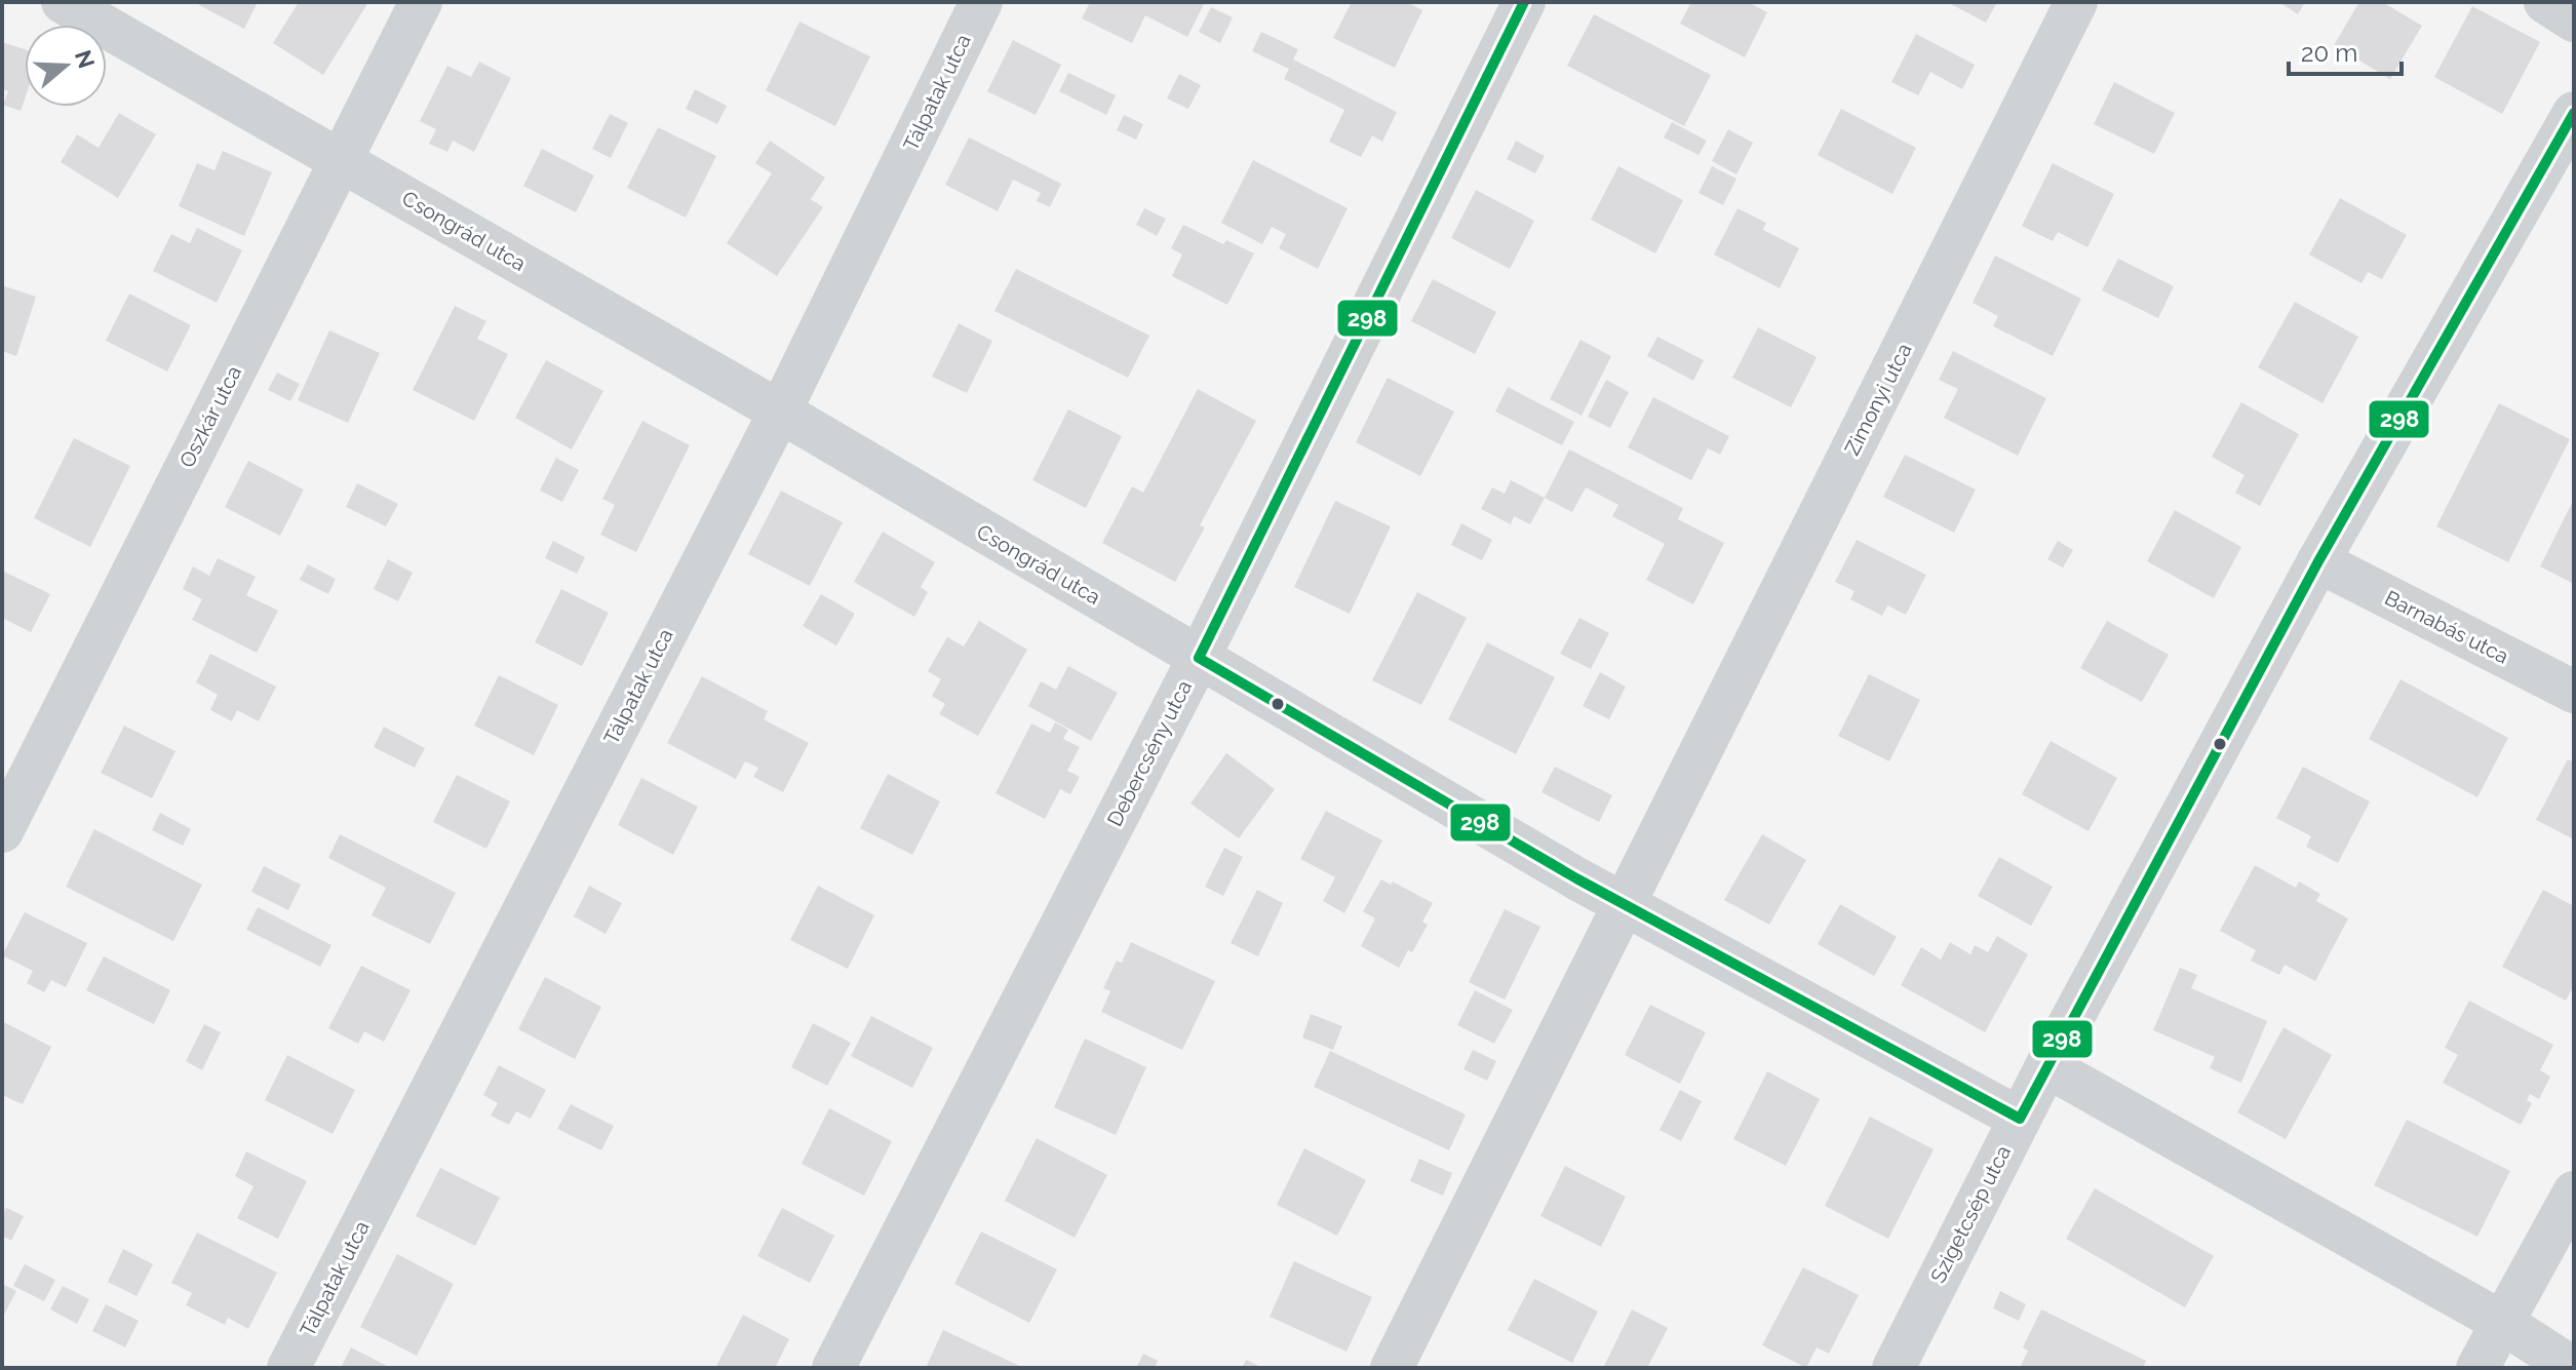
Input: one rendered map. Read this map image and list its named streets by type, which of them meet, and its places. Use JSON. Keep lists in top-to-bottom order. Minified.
{"streets":{"street":["Tálpatak utca","Csongrád utca","Zimonyi utca","Oszkár utca","Barnabás utca","Debercsény utca","Szigetcsép utca"]},"crossings":[["Tálpatak utca","Csongrád utca"],["Csongrád utca","Zimonyi utca"],["Csongrád utca","Oszkár utca"],["Csongrád utca","Debercsény utca"],["Csongrád utca","Szigetcsép utca"],["Barnabás utca","Szigetcsép utca"]],"lines":["transit line 298"],"scale_bar":"20 m","north":"right"}
